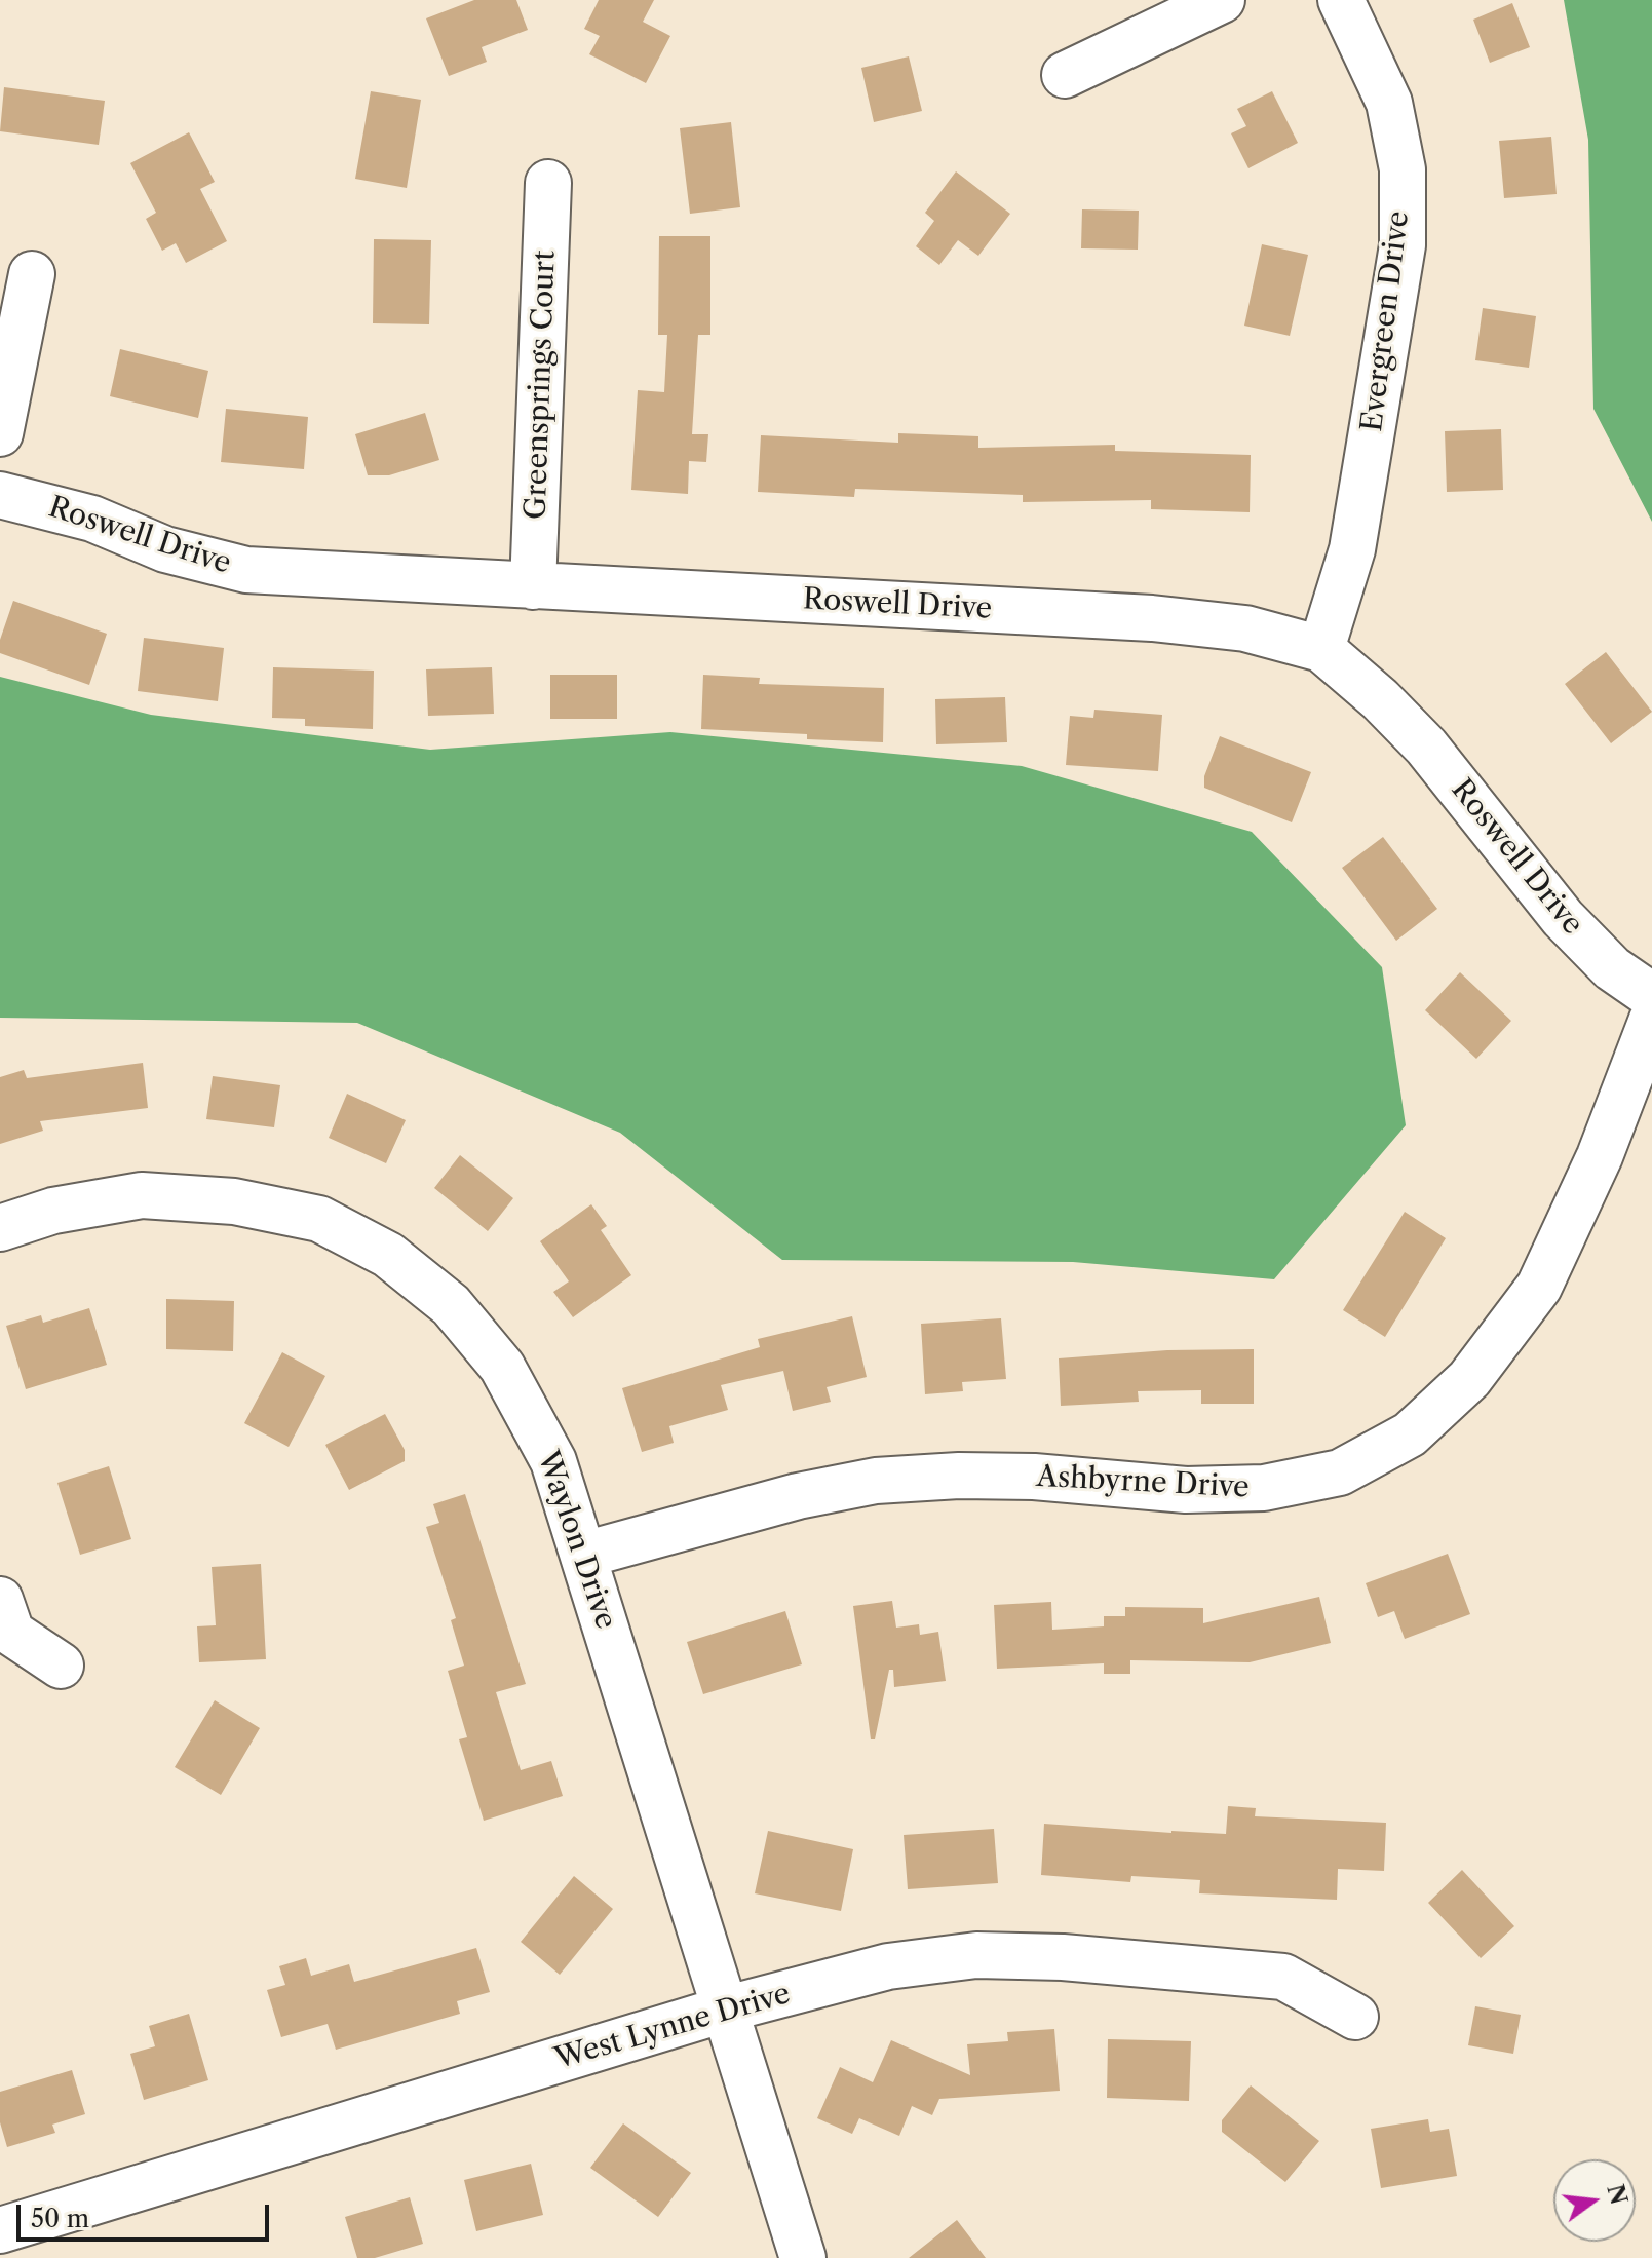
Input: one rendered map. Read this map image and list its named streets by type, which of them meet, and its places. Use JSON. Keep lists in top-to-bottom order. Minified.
{"streets":{"street":["Evergreen Drive","Greensprings Court","Roswell Drive","Ashbyrne Drive","Waylon Drive","West Lynne Drive"]},"crossings":[["Evergreen Drive","Roswell Drive"],["Greensprings Court","Roswell Drive"],["Ashbyrne Drive","Waylon Drive"],["Waylon Drive","West Lynne Drive"]],"scale_bar":"50 m","north":"right"}
